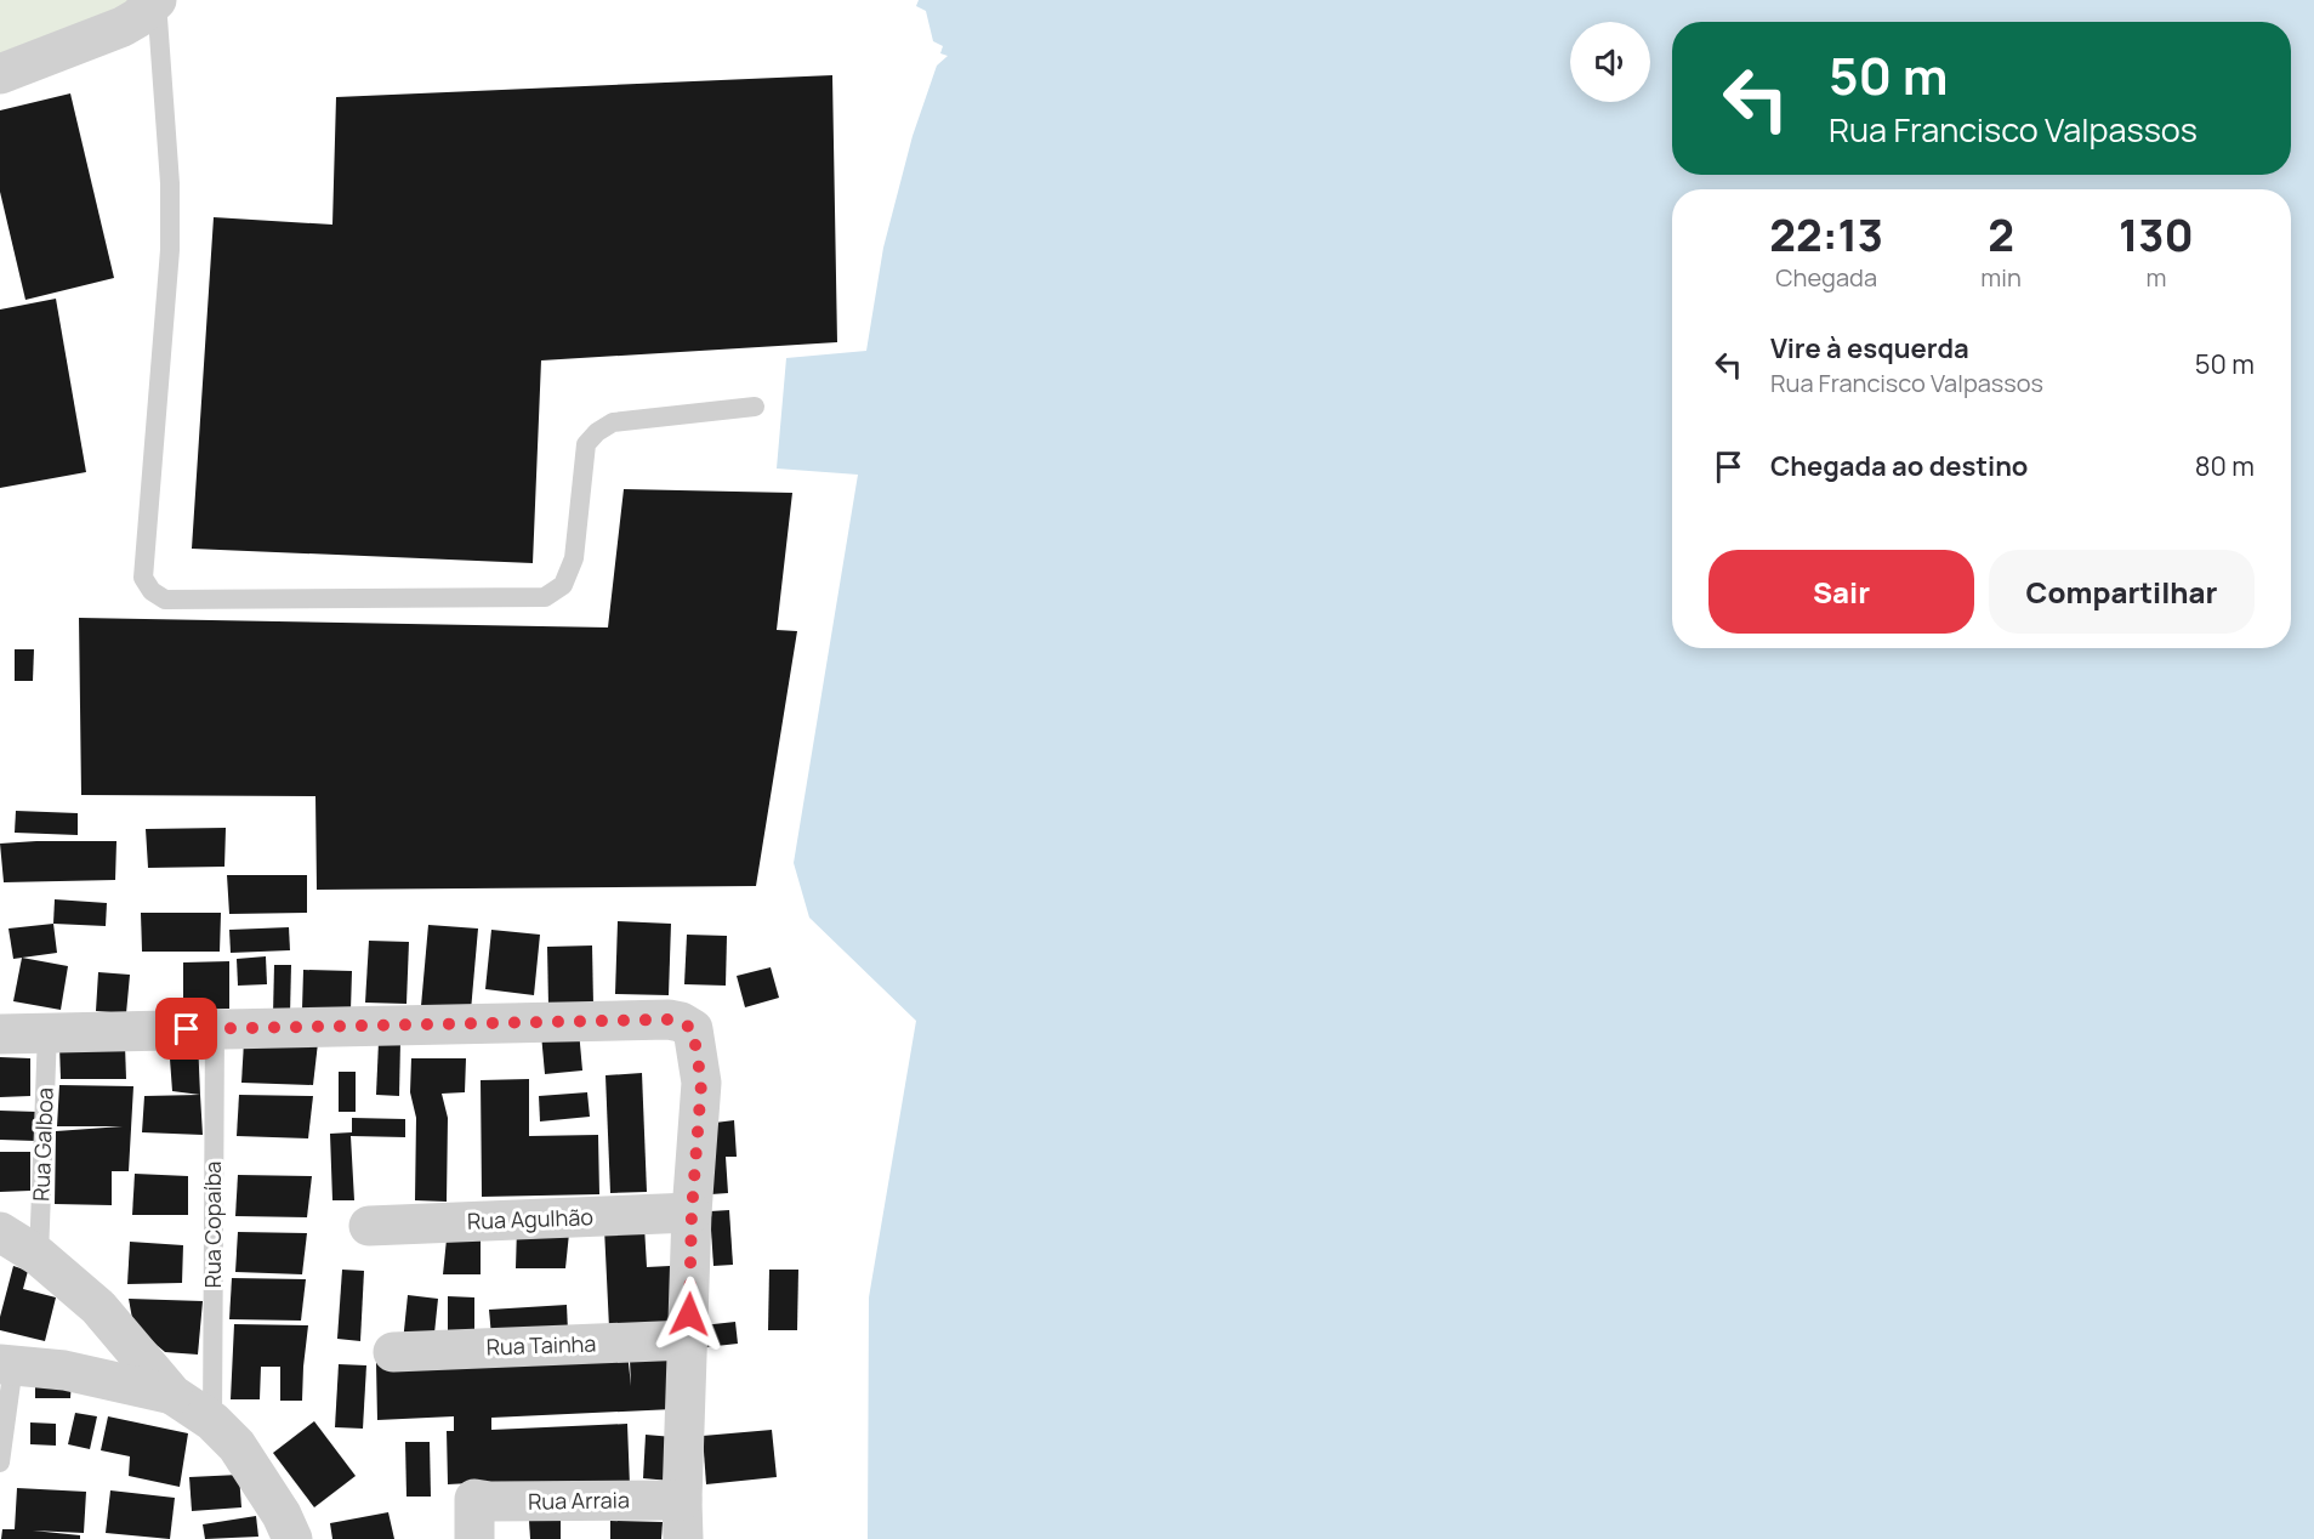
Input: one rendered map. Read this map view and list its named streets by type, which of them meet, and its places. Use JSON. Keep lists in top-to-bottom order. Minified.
{"streets":{"street":["Rua Agulhão","Rua Tainha","Rua Arraia"],"lane":["Rua Galboa","Rua Copaíba"]},"page":{"turn":["50 m","Rua Francisco Valpassos"],"eta":["22:13","Chegada","2","min","130","m"],"list":[{"name":"Vire à esquerda","note":"Rua Francisco Valpassos","value":"50 m"},{"name":"Chegada ao destino","value":"80 m"}],"buttons":["Sair","Compartilhar"]}}
